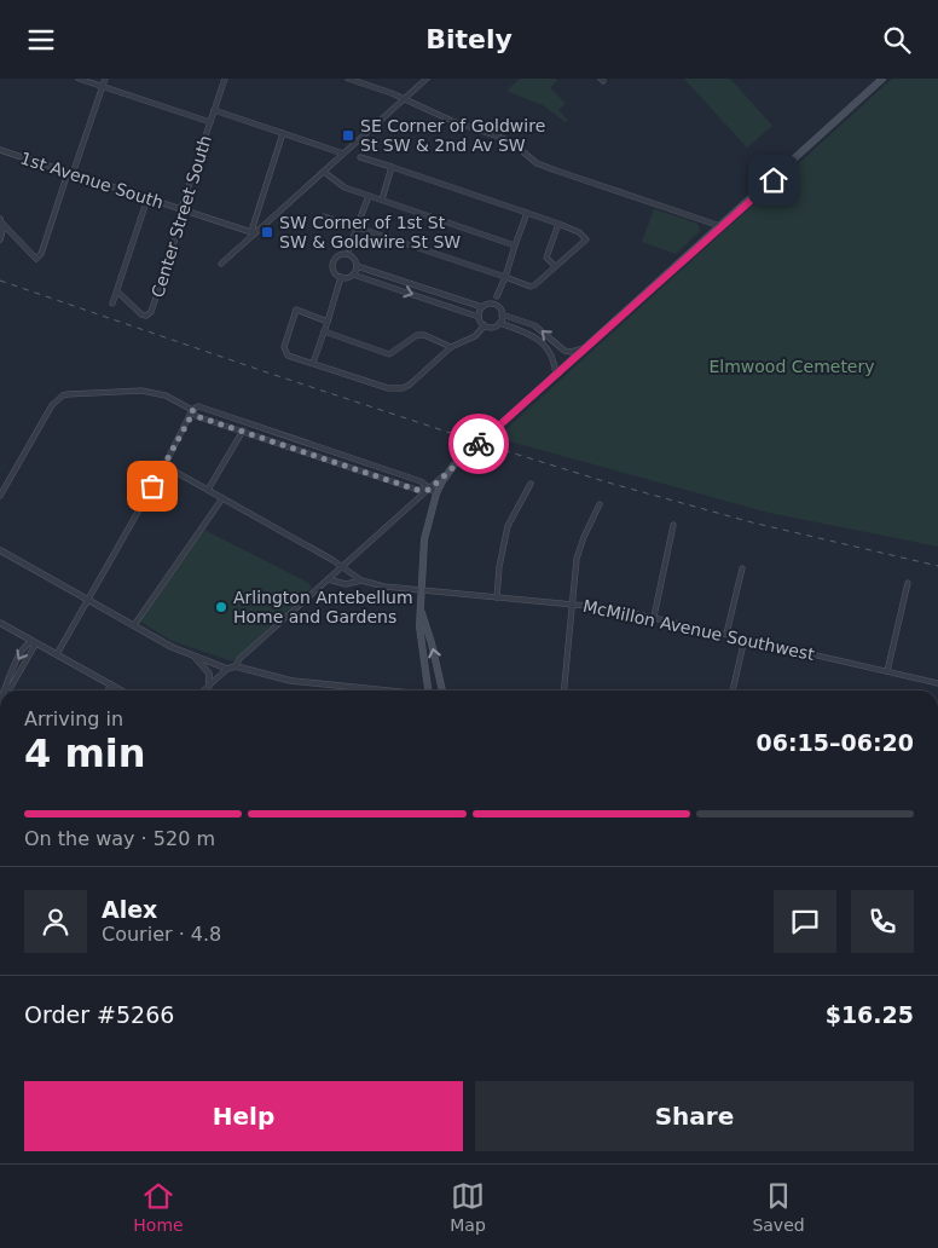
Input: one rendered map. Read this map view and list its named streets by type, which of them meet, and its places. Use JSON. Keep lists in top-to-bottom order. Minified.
{"streets":{"street":["1st Avenue South","Center Street South","McMillon Avenue Southwest"]},"crossings":[["1st Avenue South","Center Street South"]],"parks":["Elmwood Cemetery"],"places":{"transit":["SE Corner of Goldwire St SW & 2nd Av SW","SW Corner of 1st St SW & Goldwire St SW"],"other":["Arlington Antebellum Home and Gardens"]},"page":{"header":"Bitely","heading":["4 min","Arriving in","06:15–06:20"],"panel":["Alex","Courier · 4.8","Order #5266","$16.25"],"bar":"On the way · 520 m","buttons":["Help","Share"],"tabs":["Home","Map","Saved"]}}
